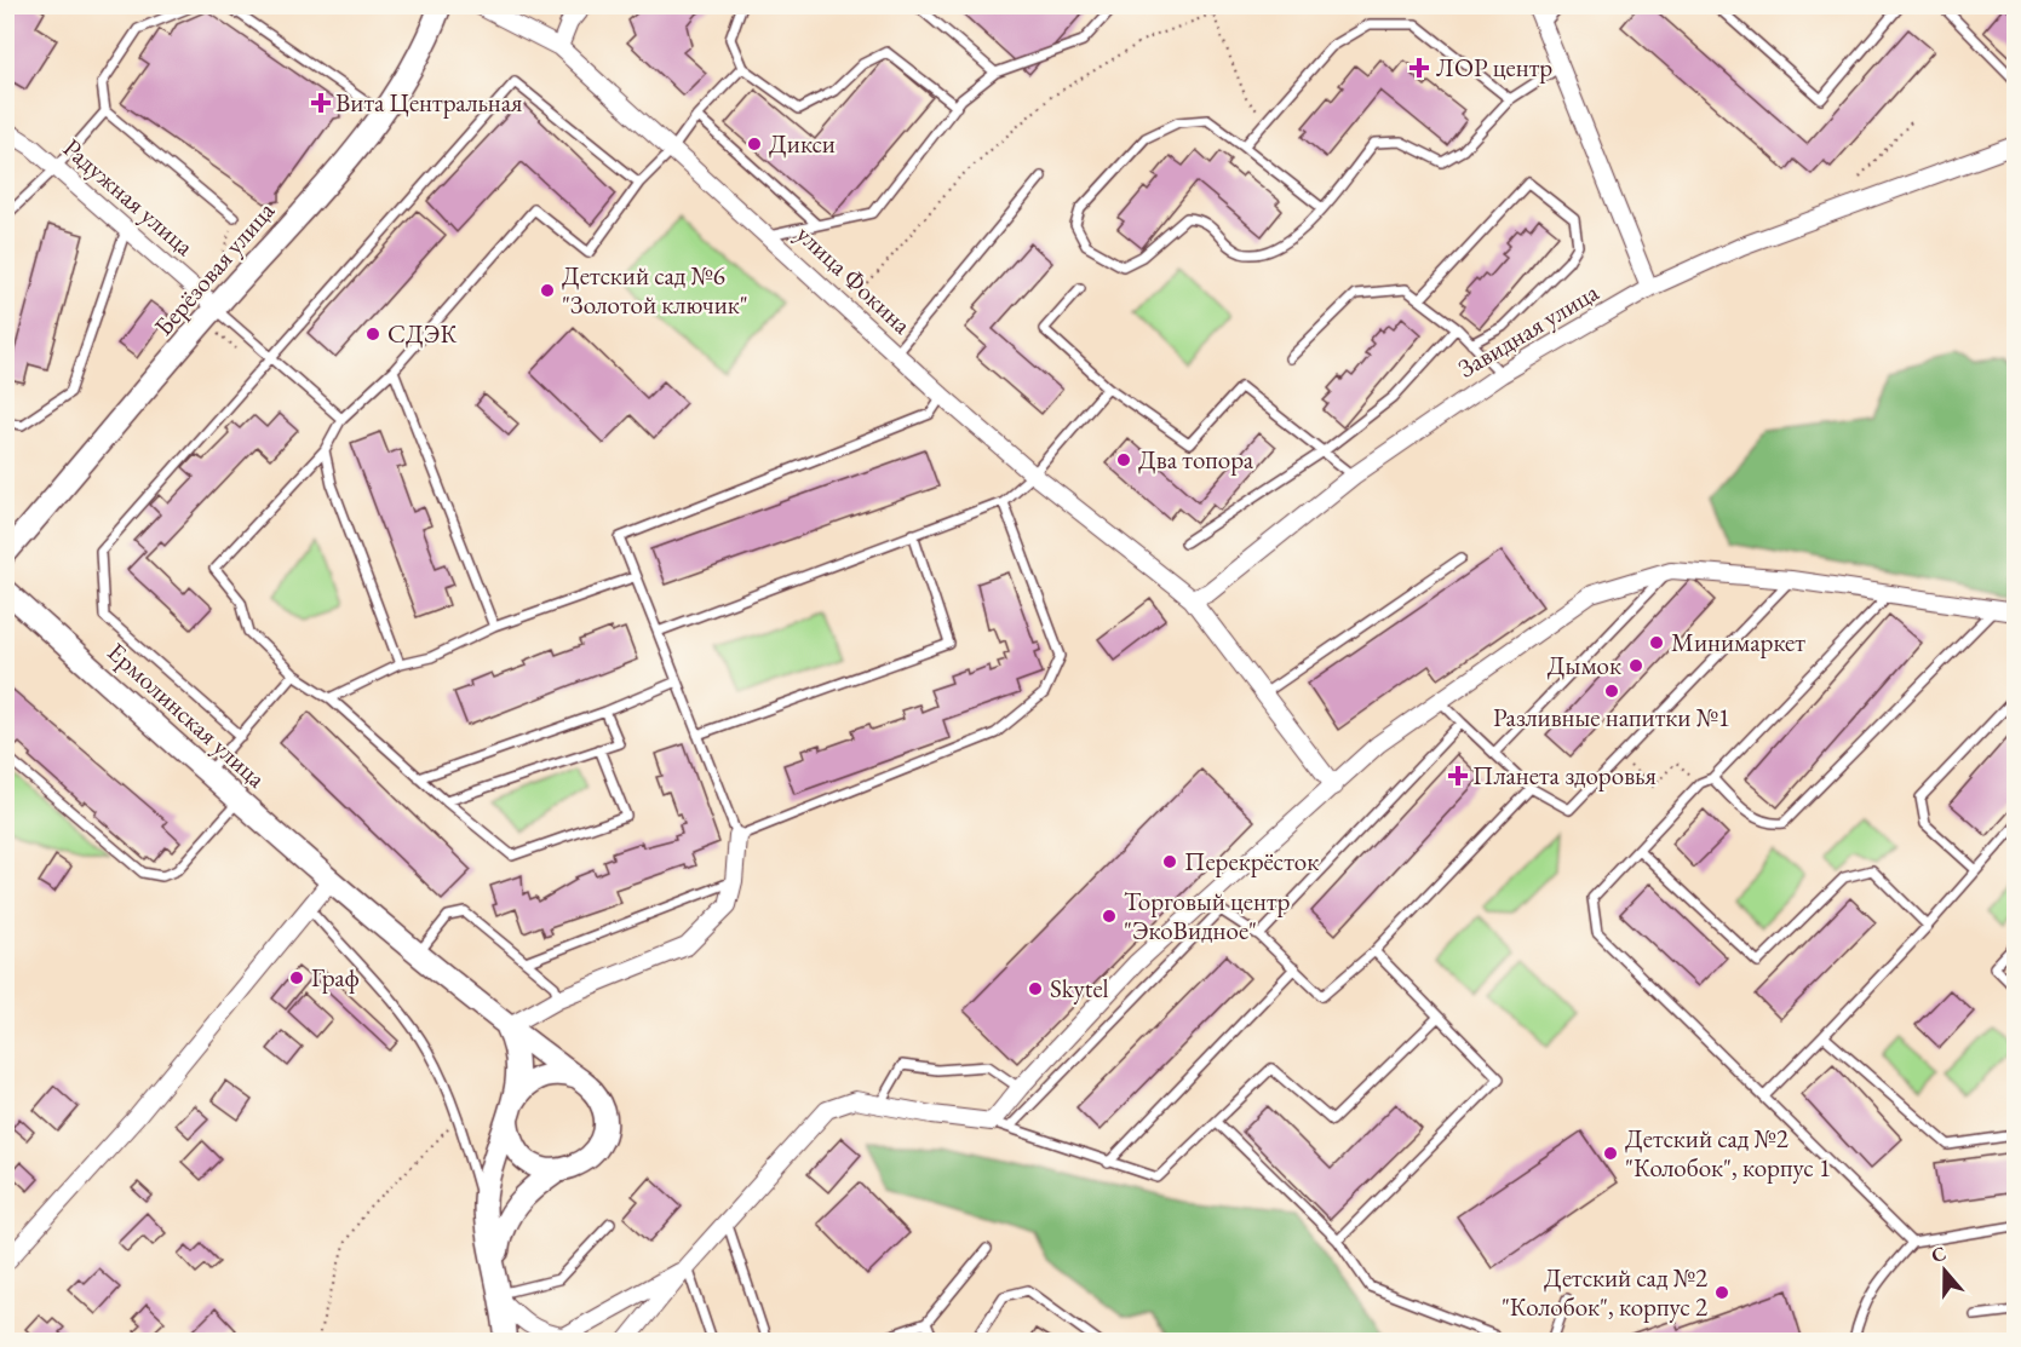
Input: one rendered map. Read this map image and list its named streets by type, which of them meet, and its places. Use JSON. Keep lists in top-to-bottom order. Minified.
{"streets":{"street":["Радужная улица","Берёзовая улица","улица Фокина","Завидная улица","Ермолинская улица"]},"crossings":[["Радужная улица","Берёзовая улица"],["улица Фокина","Завидная улица"]],"places":{"health":["ЛОР центр","Вита Центральная","Планета здоровья"],"other":["Дикси","Детский сад №6 \"Золотой ключик\"","СДЭК","Два топора","Минимаркет","Дымок","Разливные напитки №1","Перекрёсток","Торговый центр \"ЭкоВидное\"","Граф","Skytel","Детский сад №2 \"Колобок\", корпус 1","Детский сад №2 \"Колобок\", корпус 2"]},"north":"top"}
